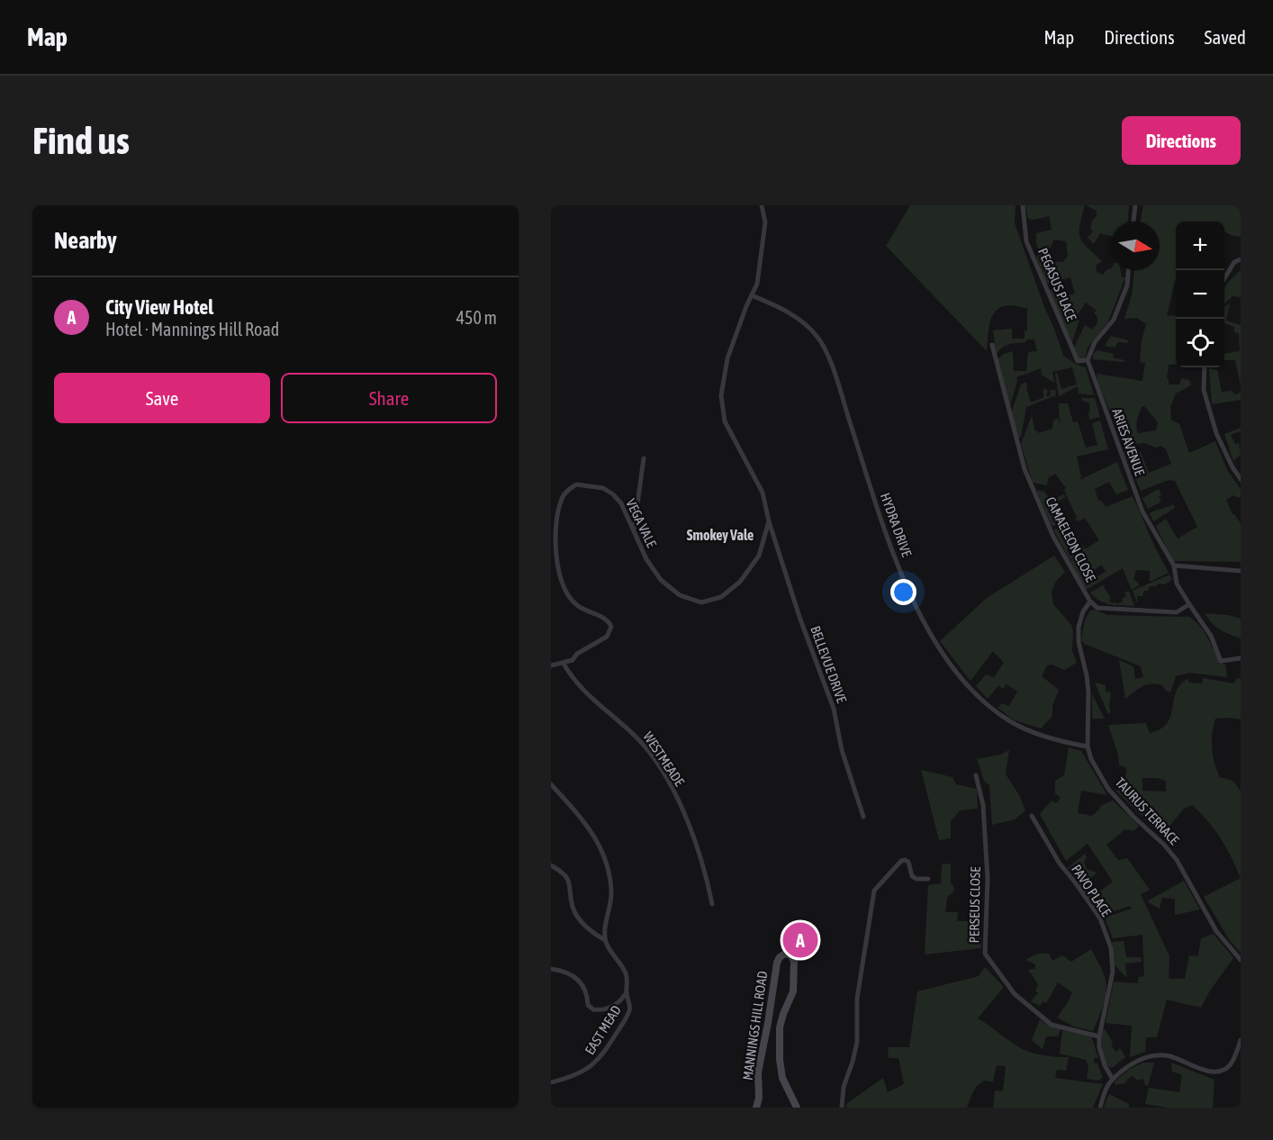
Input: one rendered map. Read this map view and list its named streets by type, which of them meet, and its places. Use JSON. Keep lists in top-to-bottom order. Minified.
{"streets":{"main road":["MANNINGS HILL ROAD"],"street":["PEGASUS PLACE","ARIES AVENUE","VEGA VALE","HYDRA DRIVE","CAMAELEON CLOSE","BELLEVUE DRIVE","WESTMEADE","TAURUS TERRACE","PAVO PLACE","PERSEUS CLOSE","EAST MEAD"]},"crossings":[["PEGASUS PLACE","ARIES AVENUE"],["VEGA VALE","BELLEVUE DRIVE"],["VEGA VALE","WESTMEADE"],["HYDRA DRIVE","BELLEVUE DRIVE"],["HYDRA DRIVE","TAURUS TERRACE"],["CAMAELEON CLOSE","TAURUS TERRACE"],["PAVO PLACE","PERSEUS CLOSE"]],"districts":["Smokey Vale"],"north":"right","page":{"header":"Map","nav":["Map","Directions","Saved"],"buttons":["Directions",["Save","Share"]],"title":"Find us","heading":"Nearby","map_buttons":["+","−"],"list":[{"mark":"A","name":"City View Hotel","note":"Hotel · Mannings Hill Road","value":"450 m"}],"pins":"A"}}
